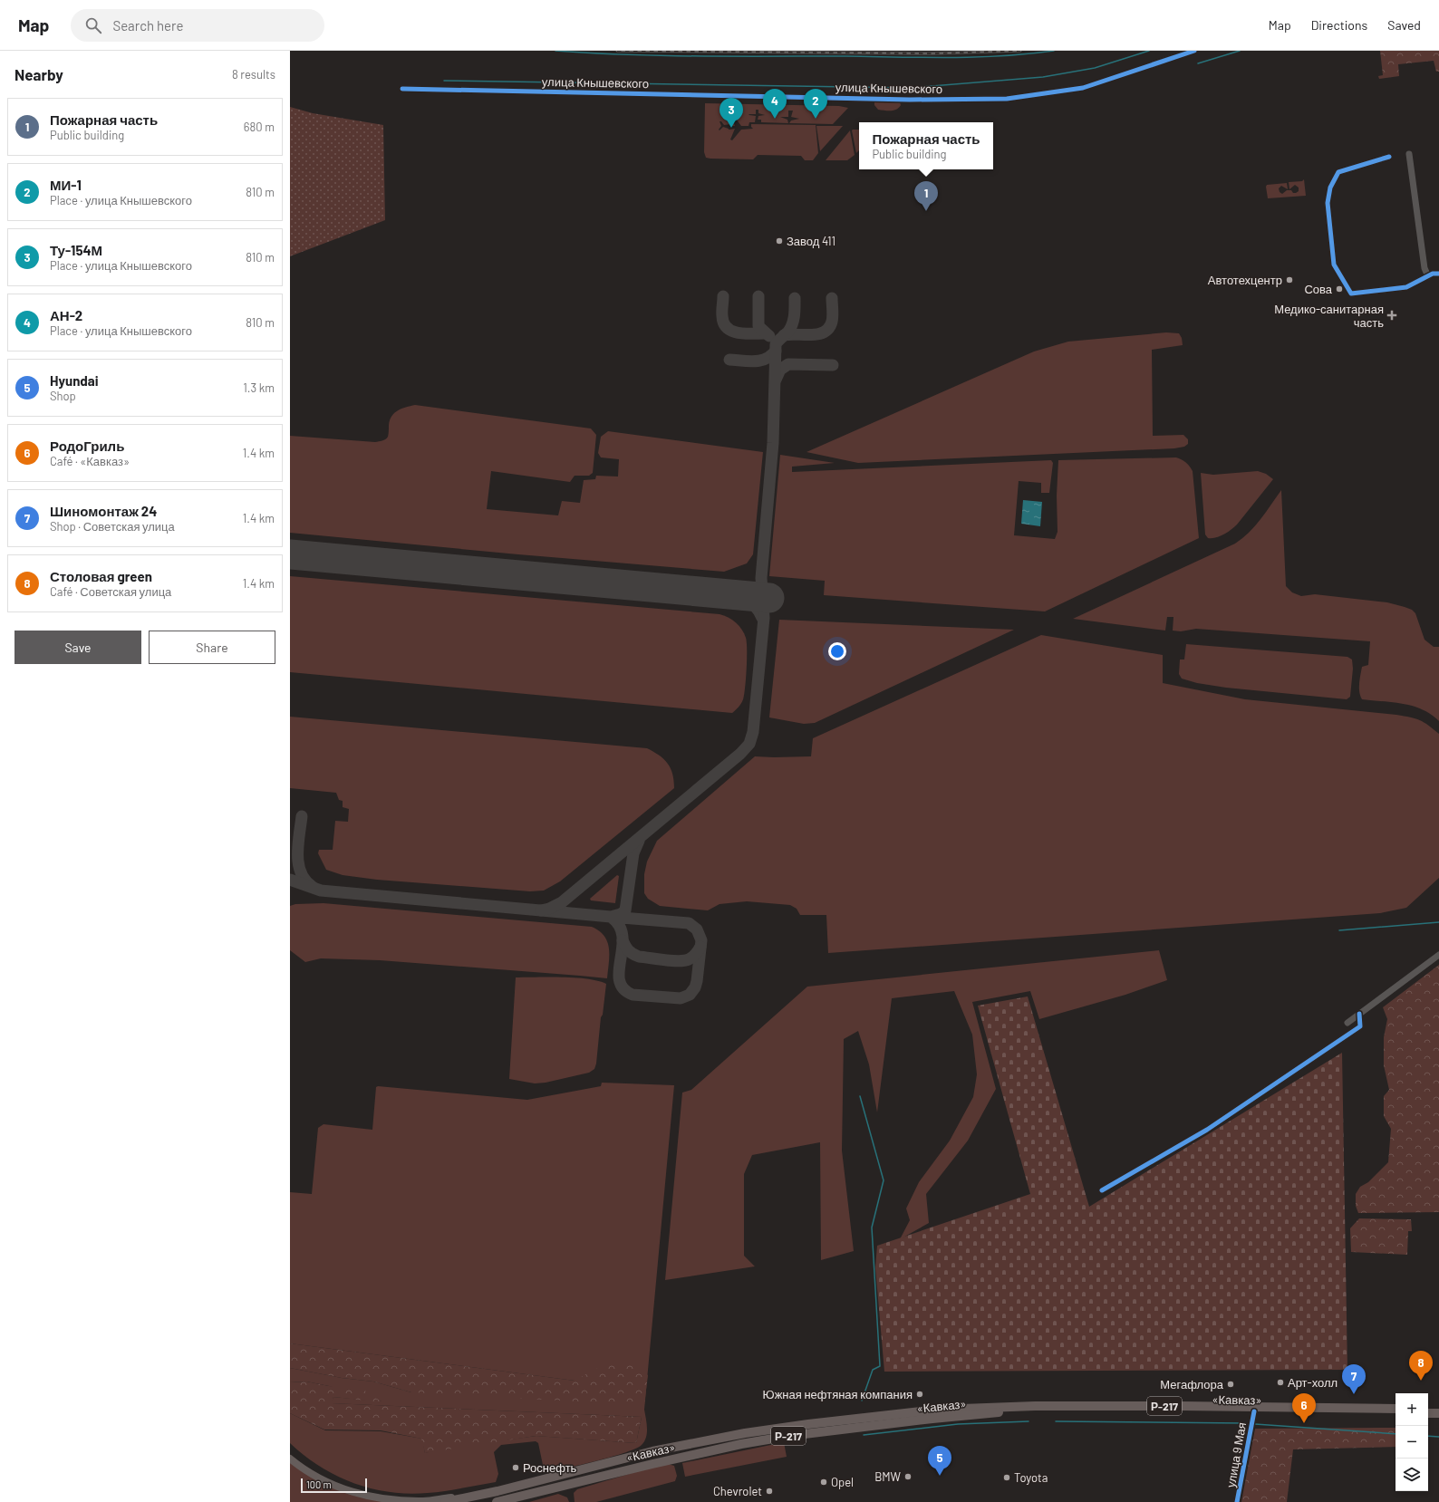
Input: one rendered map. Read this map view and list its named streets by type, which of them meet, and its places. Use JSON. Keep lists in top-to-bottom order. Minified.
{"streets":{"highway":["«Кавказ»","Р-217"],"street":["улица Кнышевского","улица 9 Мая"]},"crossings":[["«Кавказ»","улица 9 Мая"]],"places":{"other":["Завод 411","Автотехцентр","Сова","Арт-холл","Мегафлора","Южная нефтяная компания","Роснефть","BMW","Toyota","Opel","Chevrolet"],"health":["Медико-санитарная часть"]},"scale_bar":"100 m","page":{"header":"Map","search":"Search here","nav":["Map","Directions","Saved"],"heading":["Nearby","8 results"],"pins":["2","4","3","1","8","7","6","5"],"list":[{"mark":"1","name":"Пожарная часть","note":"Public building","value":"680 m"},{"mark":"2","name":"МИ-1","note":"Place · улица Кнышевского","value":"810 m"},{"mark":"3","name":"Ту-154М","note":"Place · улица Кнышевского","value":"810 m"},{"mark":"4","name":"АН-2","note":"Place · улица Кнышевского","value":"810 m"},{"mark":"5","name":"Hyundai","note":"Shop","value":"1.3 km"},{"mark":"6","name":"РодоГриль","note":"Café · «Кавказ»","value":"1.4 km"},{"mark":"7","name":"Шиномонтаж 24","note":"Shop · Советская улица","value":"1.4 km"},{"mark":"8","name":"Столовая green","note":"Café · Советская улица","value":"1.4 km"}],"popup":["Пожарная часть","Public building"],"buttons":["Save","Share"],"map_buttons":["+","−"],"scale":"100 m"}}
